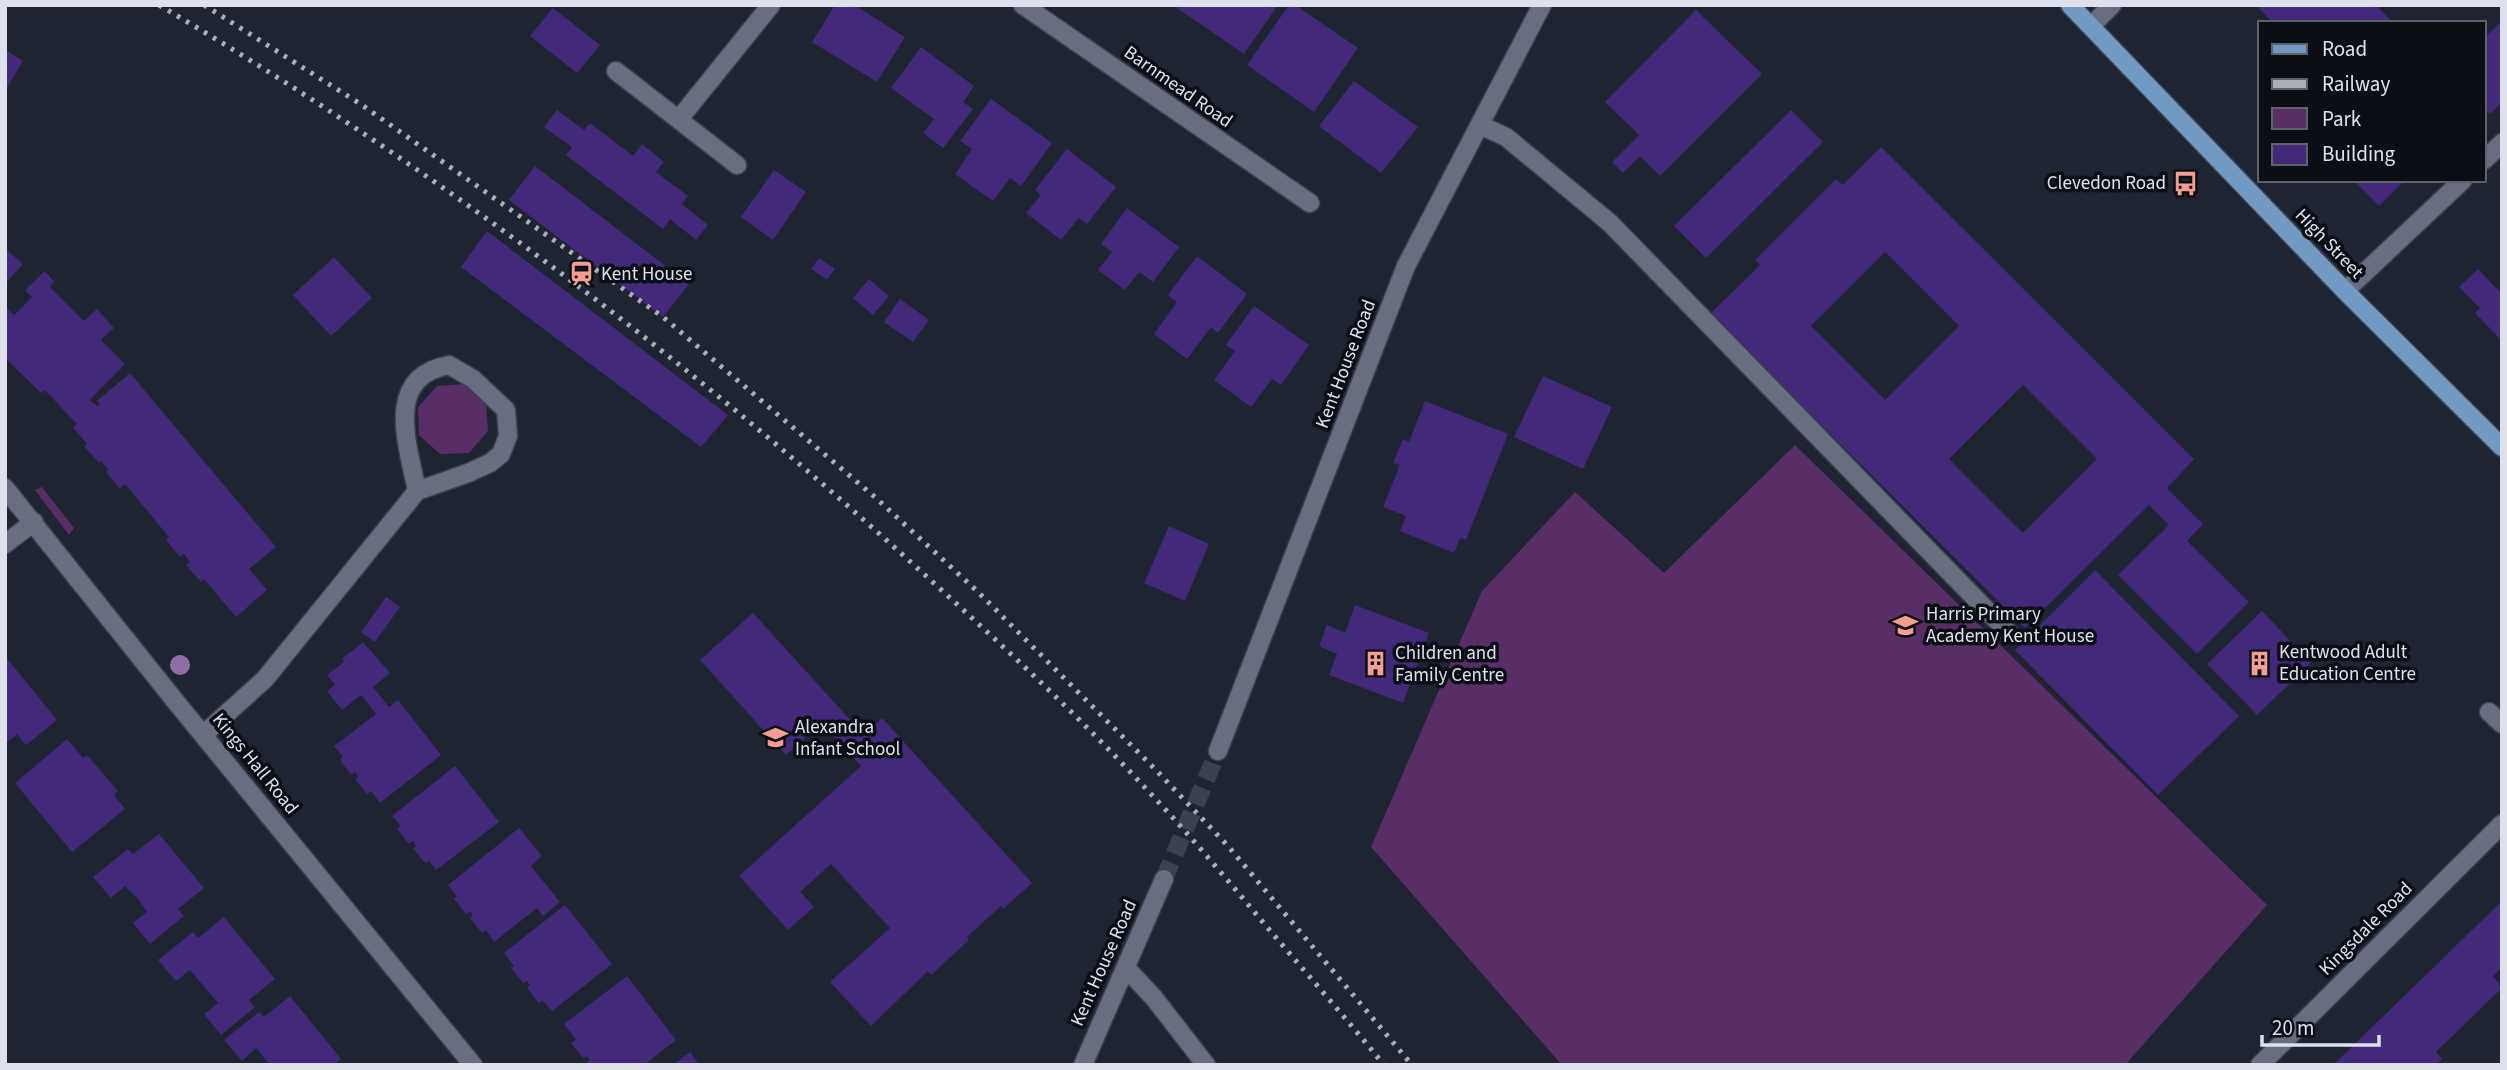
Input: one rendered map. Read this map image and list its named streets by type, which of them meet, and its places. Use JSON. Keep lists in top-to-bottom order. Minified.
{"streets":{"main road":["High Street"],"street":["Barnmead Road","Kent House Road","Kings Hall Road","Kingsdale Road"]},"places":{"bus stop":["Clevedon Road"],"station":["Kent House"],"school or university":["Harris Primary Academy Kent House","Alexandra Infant School"],"building":["Kentwood Adult Education Centre","Children and Family Centre"]},"legend":["Road","Railway","Park","Building"],"scale_bar":"20 m"}
